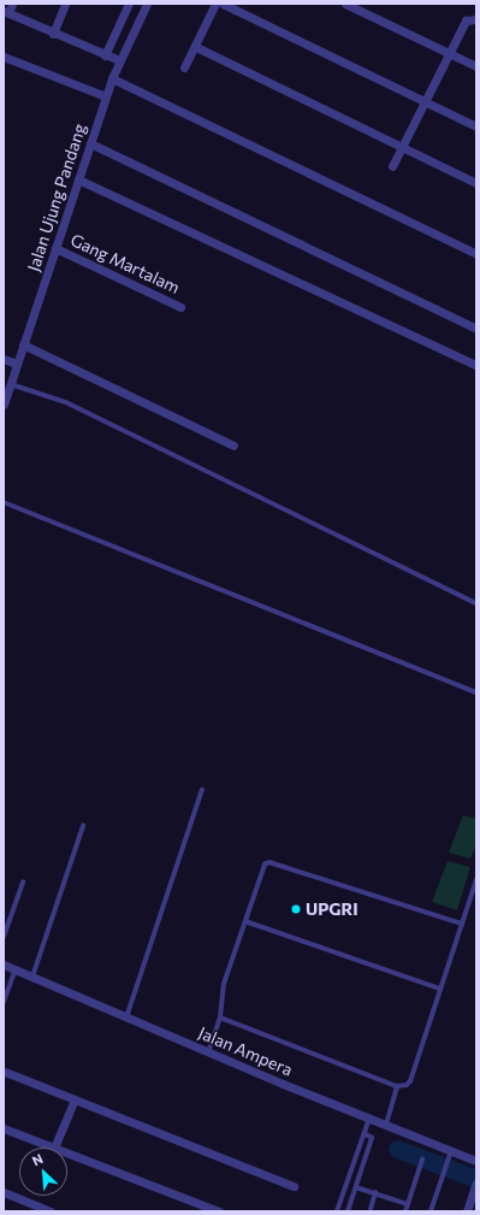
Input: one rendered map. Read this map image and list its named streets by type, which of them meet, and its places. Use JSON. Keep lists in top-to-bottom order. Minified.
{"streets":{"street":["Jalan Ujung Pandang","Gang Martalam","Jalan Ampera"]},"crossings":[["Jalan Ujung Pandang","Gang Martalam"]],"places":["UPGRI"],"north":"top left"}
